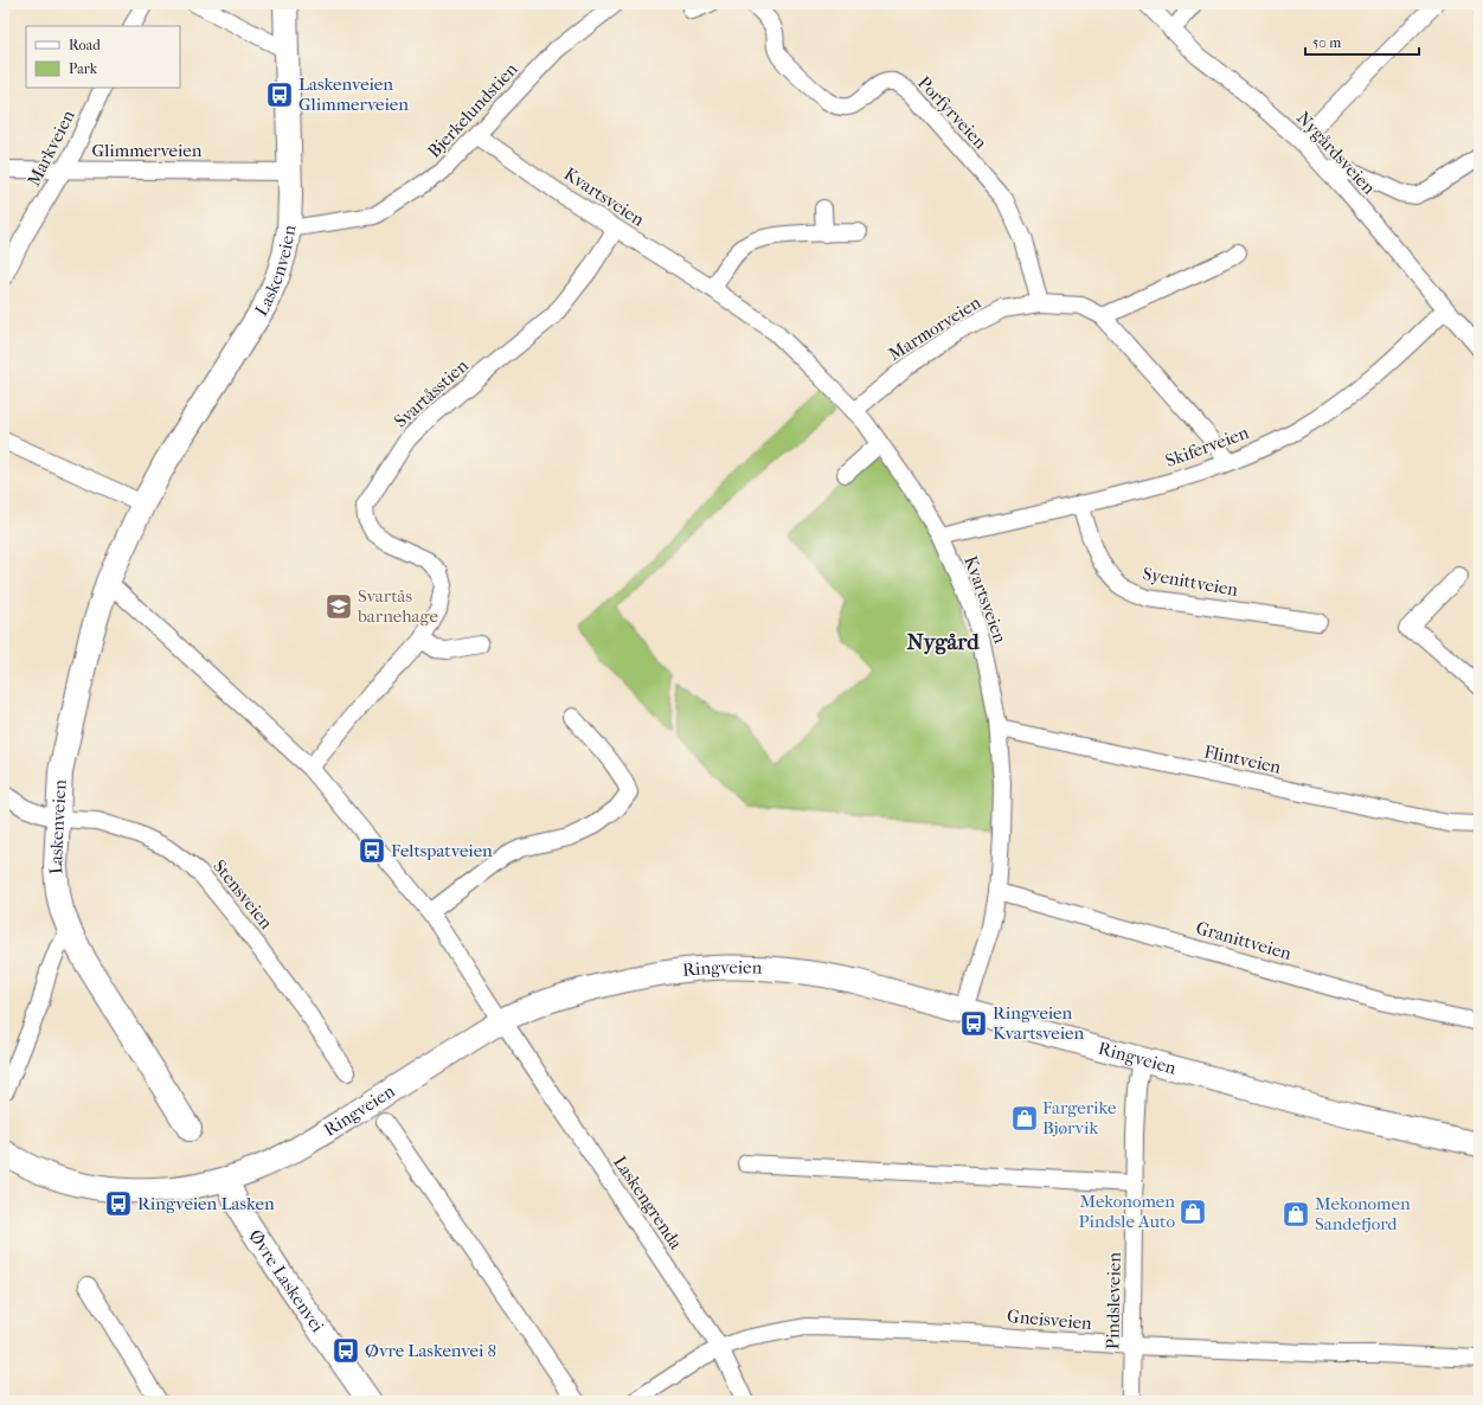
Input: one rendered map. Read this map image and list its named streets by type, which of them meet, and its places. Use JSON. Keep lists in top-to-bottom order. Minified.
{"streets":{"main road":["Laskenveien","Ringveien","Øvre Laskenvei"],"street":["Bjerkelundstien","Porfyrveien","Markveien","Glimmerveien","Nygårdsveien","Kvartsveien","Marmorveien","Svartåsstien","Skiferveien","Syenittveien","Flintveien","Stensveien","Granittveien","Laskengrenda","Pindsleveien","Gneisveien"]},"crossings":[["Bjerkelundstien","Kvartsveien"],["Bjerkelundstien","Laskenveien"],["Porfyrveien","Marmorveien"],["Markveien","Glimmerveien"],["Glimmerveien","Laskenveien"],["Nygårdsveien","Skiferveien"],["Kvartsveien","Marmorveien"],["Kvartsveien","Svartåsstien"],["Kvartsveien","Skiferveien"],["Kvartsveien","Flintveien"],["Kvartsveien","Granittveien"],["Kvartsveien","Ringveien"],["Laskenveien","Stensveien"],["Marmorveien","Skiferveien"],["Skiferveien","Syenittveien"],["Ringveien","Laskengrenda"],["Ringveien","Øvre Laskenvei"],["Ringveien","Pindsleveien"],["Laskengrenda","Gneisveien"],["Pindsleveien","Gneisveien"]],"districts":["Nygård"],"places":{"bus stop":["Laskenveien Glimmerveien","Feltspatveien","Ringveien Kvartsveien","Ringveien Lasken","Øvre Laskenvei 8"],"school or university":["Svartås barnehage"],"shop":["Fargerike Bjørvik","Mekonomen Pindsle Auto","Mekonomen Sandefjord"]},"legend":["Road","Park"],"scale_bar":"50 m"}
